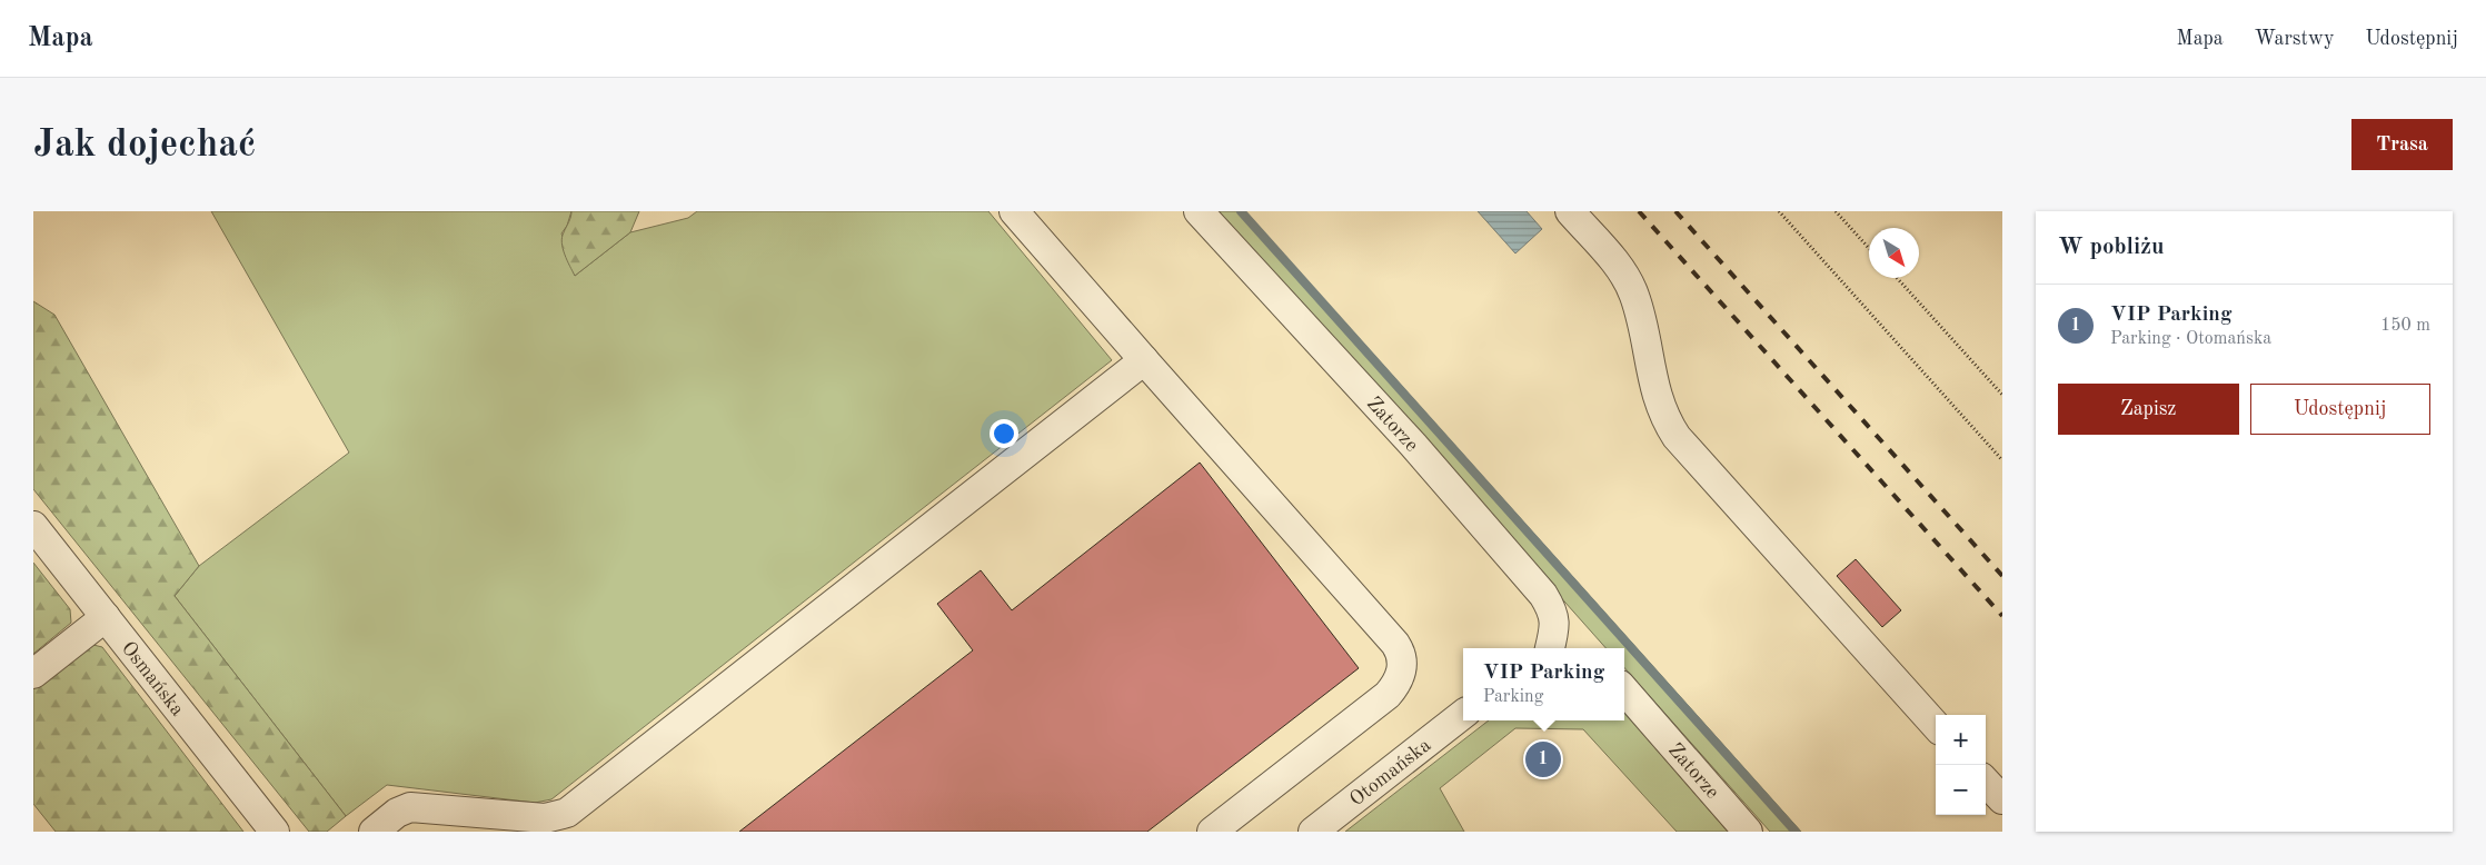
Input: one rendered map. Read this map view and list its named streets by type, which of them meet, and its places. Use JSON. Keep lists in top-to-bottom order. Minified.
{"streets":{"street":["Zatorze","Osmańska","Otomańska"]},"north":"bottom right","page":{"header":"Mapa","nav":["Mapa","Warstwy","Udostępnij"],"buttons":["Trasa",["Zapisz","Udostępnij"]],"title":"Jak dojechać","heading":"W pobliżu","list":[{"mark":"1","name":"VIP Parking","note":"Parking · Otomańska","value":"150 m"}],"popup":["VIP Parking","Parking"],"map_buttons":["+","−"],"pins":"1"}}
